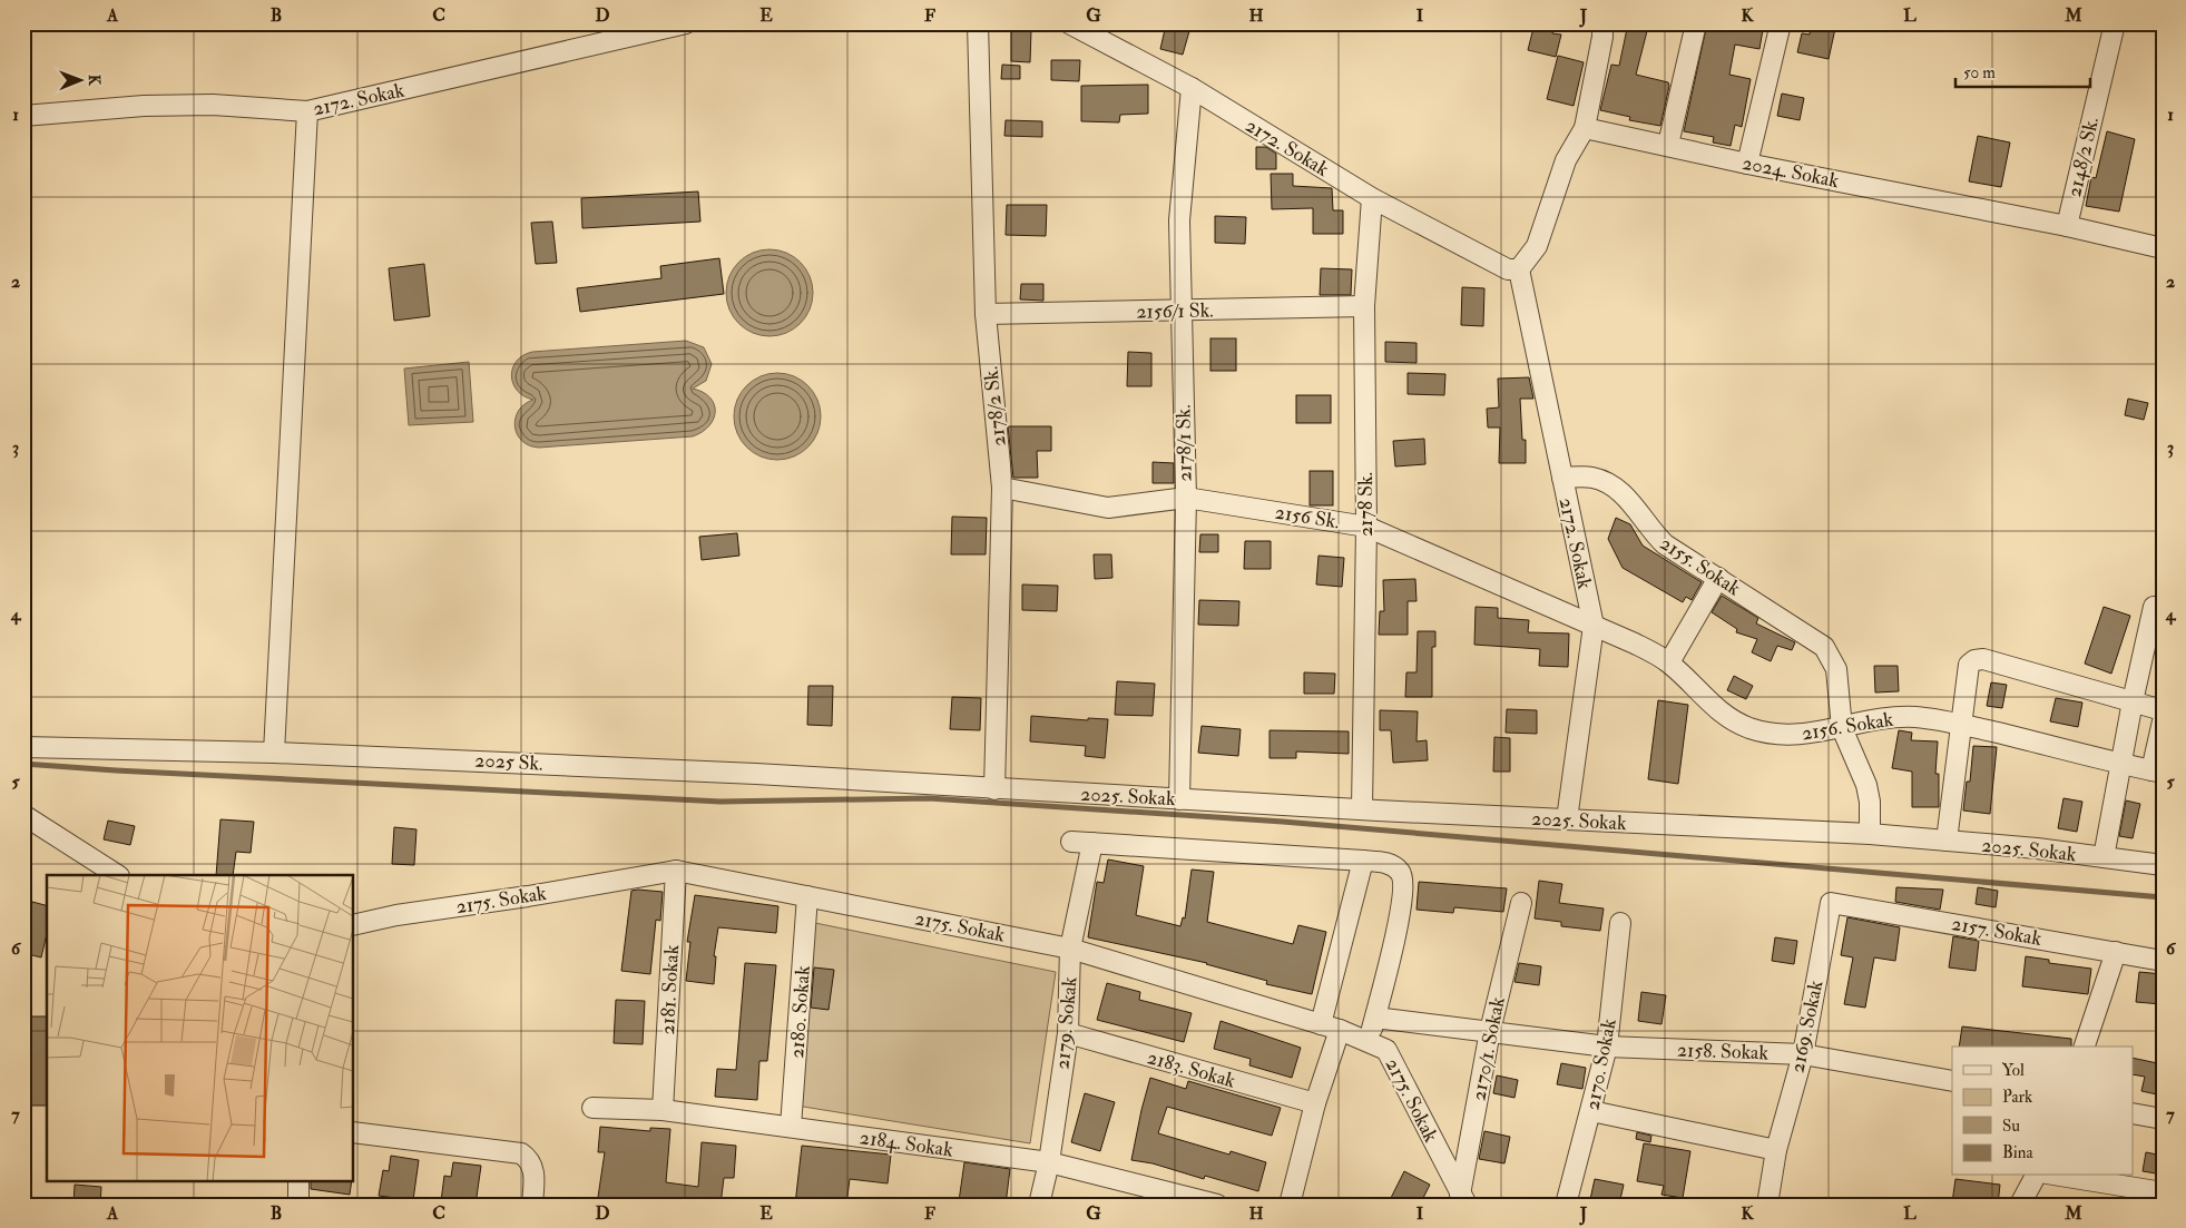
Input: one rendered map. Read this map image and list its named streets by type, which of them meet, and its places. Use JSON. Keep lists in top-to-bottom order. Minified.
{"streets":{"street":["2172. Sokak","2148/2 Sk.","2024. Sokak","2156/1 Sk.","2178/2 Sk.","2178/1 Sk.","2178 Sk.","2156 Sk.","2155. Sokak","2156. Sokak","2025 Sk.","2025. Sokak","2175. Sokak","2157. Sokak","2181. Sokak","2180. Sokak","2179. Sokak","2169. Sokak","2170/1. Sokak","2158. Sokak","2170. Sokak","2183. Sokak","2184. Sokak"]},"crossings":[["2172. Sokak","2178/1 Sk."],["2172. Sokak","2178 Sk."],["2172. Sokak","2156 Sk."],["2172. Sokak","2155. Sokak"],["2172. Sokak","2156. Sokak"],["2172. Sokak","2025. Sokak"],["2148/2 Sk.","2024. Sokak"],["2156/1 Sk.","2178/2 Sk."],["2156/1 Sk.","2178/1 Sk."],["2156/1 Sk.","2178 Sk."],["2178/2 Sk.","2156 Sk."],["2178/2 Sk.","2025 Sk."],["2178/2 Sk.","2025. Sokak"],["2178/1 Sk.","2156 Sk."],["2178/1 Sk.","2025. Sokak"],["2178 Sk.","2156 Sk."],["2178 Sk.","2025. Sokak"],["2156 Sk.","2156. Sokak"],["2155. Sokak","2156. Sokak"],["2025 Sk.","2025. Sokak"],["2175. Sokak","2181. Sokak"],["2175. Sokak","2180. Sokak"],["2175. Sokak","2179. Sokak"],["2175. Sokak","2170/1. Sokak"],["2157. Sokak","2169. Sokak"],["2181. Sokak","2184. Sokak"],["2180. Sokak","2184. Sokak"],["2179. Sokak","2183. Sokak"],["2179. Sokak","2184. Sokak"],["2169. Sokak","2158. Sokak"],["2170/1. Sokak","2158. Sokak"],["2158. Sokak","2170. Sokak"]],"legend":["Yol","Park","Su","Bina"],"scale_bar":"50 m","north":"right","grid":{"columns":["A","B","C","D","E","F","G","H","I","J","K","L","M"],"rows":["1","2","3","4","5","6","7"]}}
